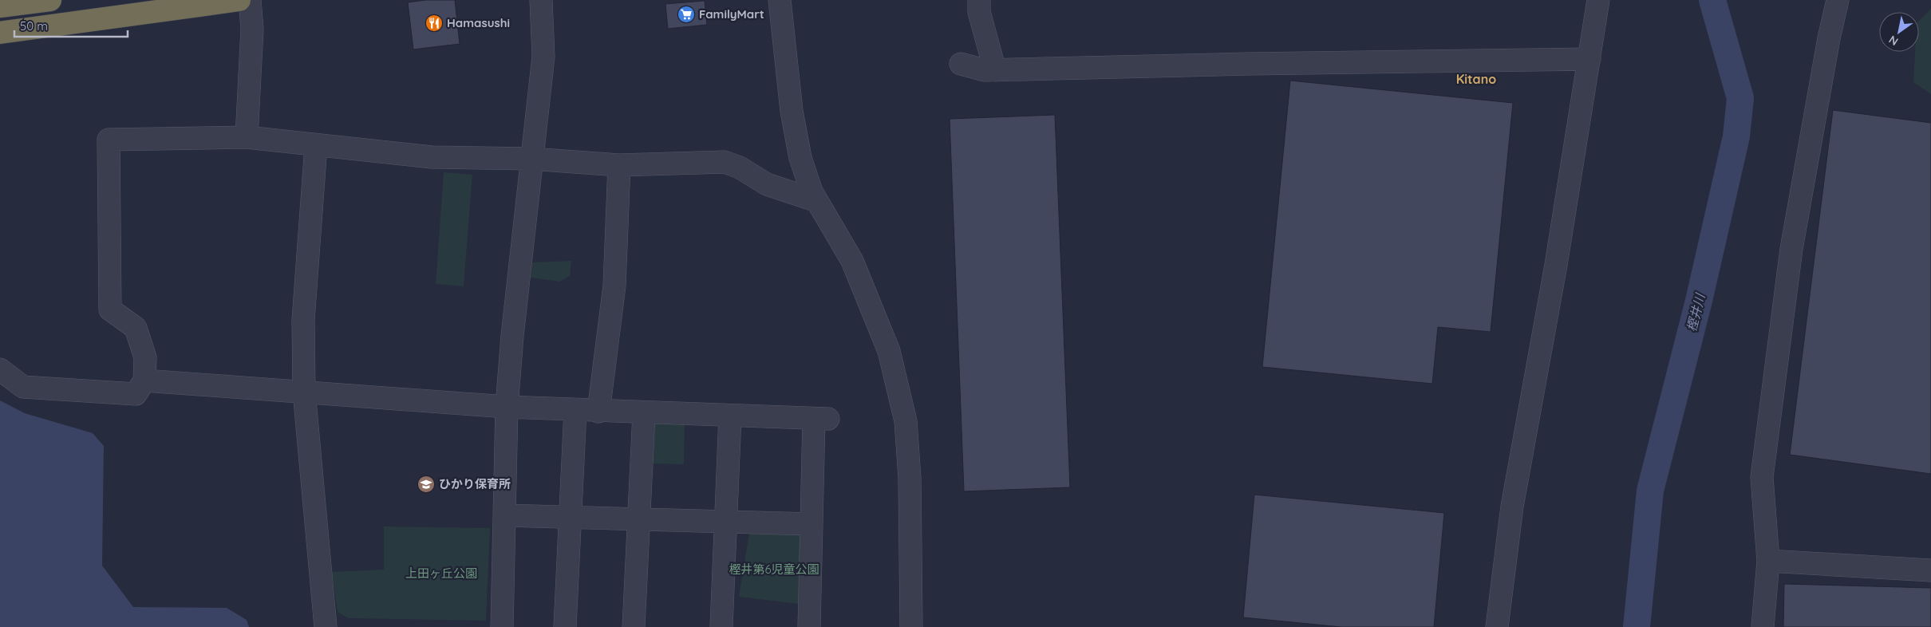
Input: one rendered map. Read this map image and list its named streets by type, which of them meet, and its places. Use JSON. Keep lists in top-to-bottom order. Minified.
{"districts":["Kitano"],"water":["樫井川"],"parks":["樫井第6児童公園","上田ヶ丘公園"],"places":{"supermarket":["FamilyMart"],"restaurant":["Hamasushi"],"school or university":["ひかり保育所"]},"scale_bar":"50 m","north":"bottom left"}
